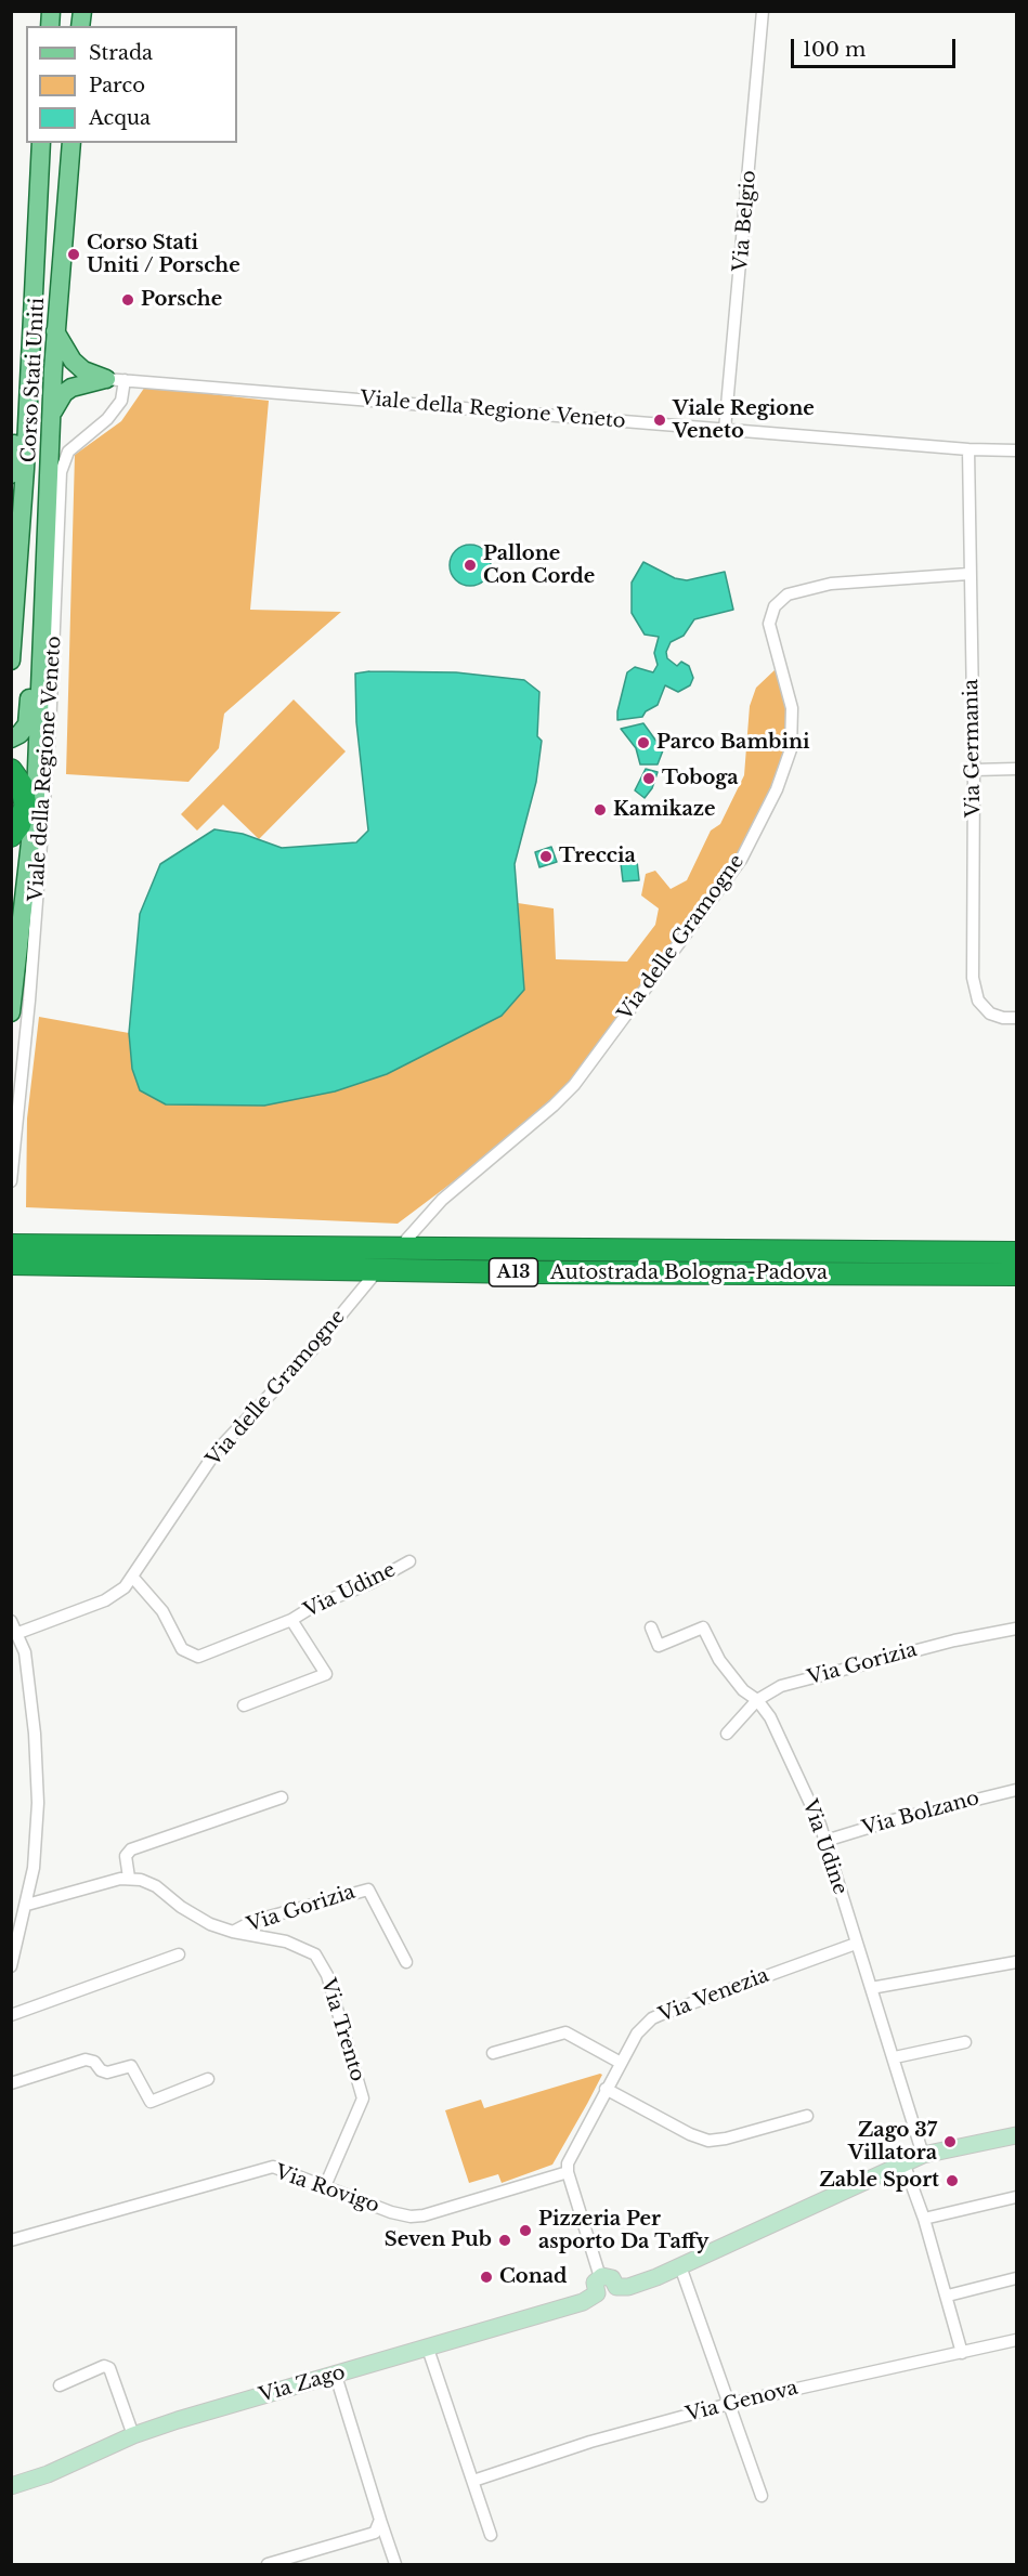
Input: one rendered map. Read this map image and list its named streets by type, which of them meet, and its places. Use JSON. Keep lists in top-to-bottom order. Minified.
{"streets":{"highway":["A13","Autostrada Bologna-Padova"],"main road":["Corso Stati Uniti"],"street":["Via Belgio","Viale della Regione Veneto","Via Germania","Via delle Gramogne","Via Udine","Via Gorizia","Via Bolzano","Via Venezia","Via Trento","Via Rovigo","Via Zago","Via Genova"]},"crossings":[["Via Belgio","Viale della Regione Veneto"],["Viale della Regione Veneto","Via Germania"],["Via Germania","Via delle Gramogne"],["Via delle Gramogne","Via Udine"],["A13","Autostrada Bologna-Padova"],["Via Udine","Via Gorizia"],["Via Udine","Via Bolzano"],["Via Udine","Via Venezia"],["Via Gorizia","Via Trento"],["Via Venezia","Via Rovigo"],["Via Trento","Via Rovigo"]],"places":["Corso Stati Uniti / Porsche","Porsche","Viale Regione Veneto","Pallone Con Corde","Parco Bambini","Toboga","Kamikaze","Treccia","Zago 37 Villatora","Zable Sport","Pizzeria Per asporto Da Taffy","Seven Pub","Conad"],"legend":["Strada","Parco","Acqua"],"scale_bar":"100 m"}
